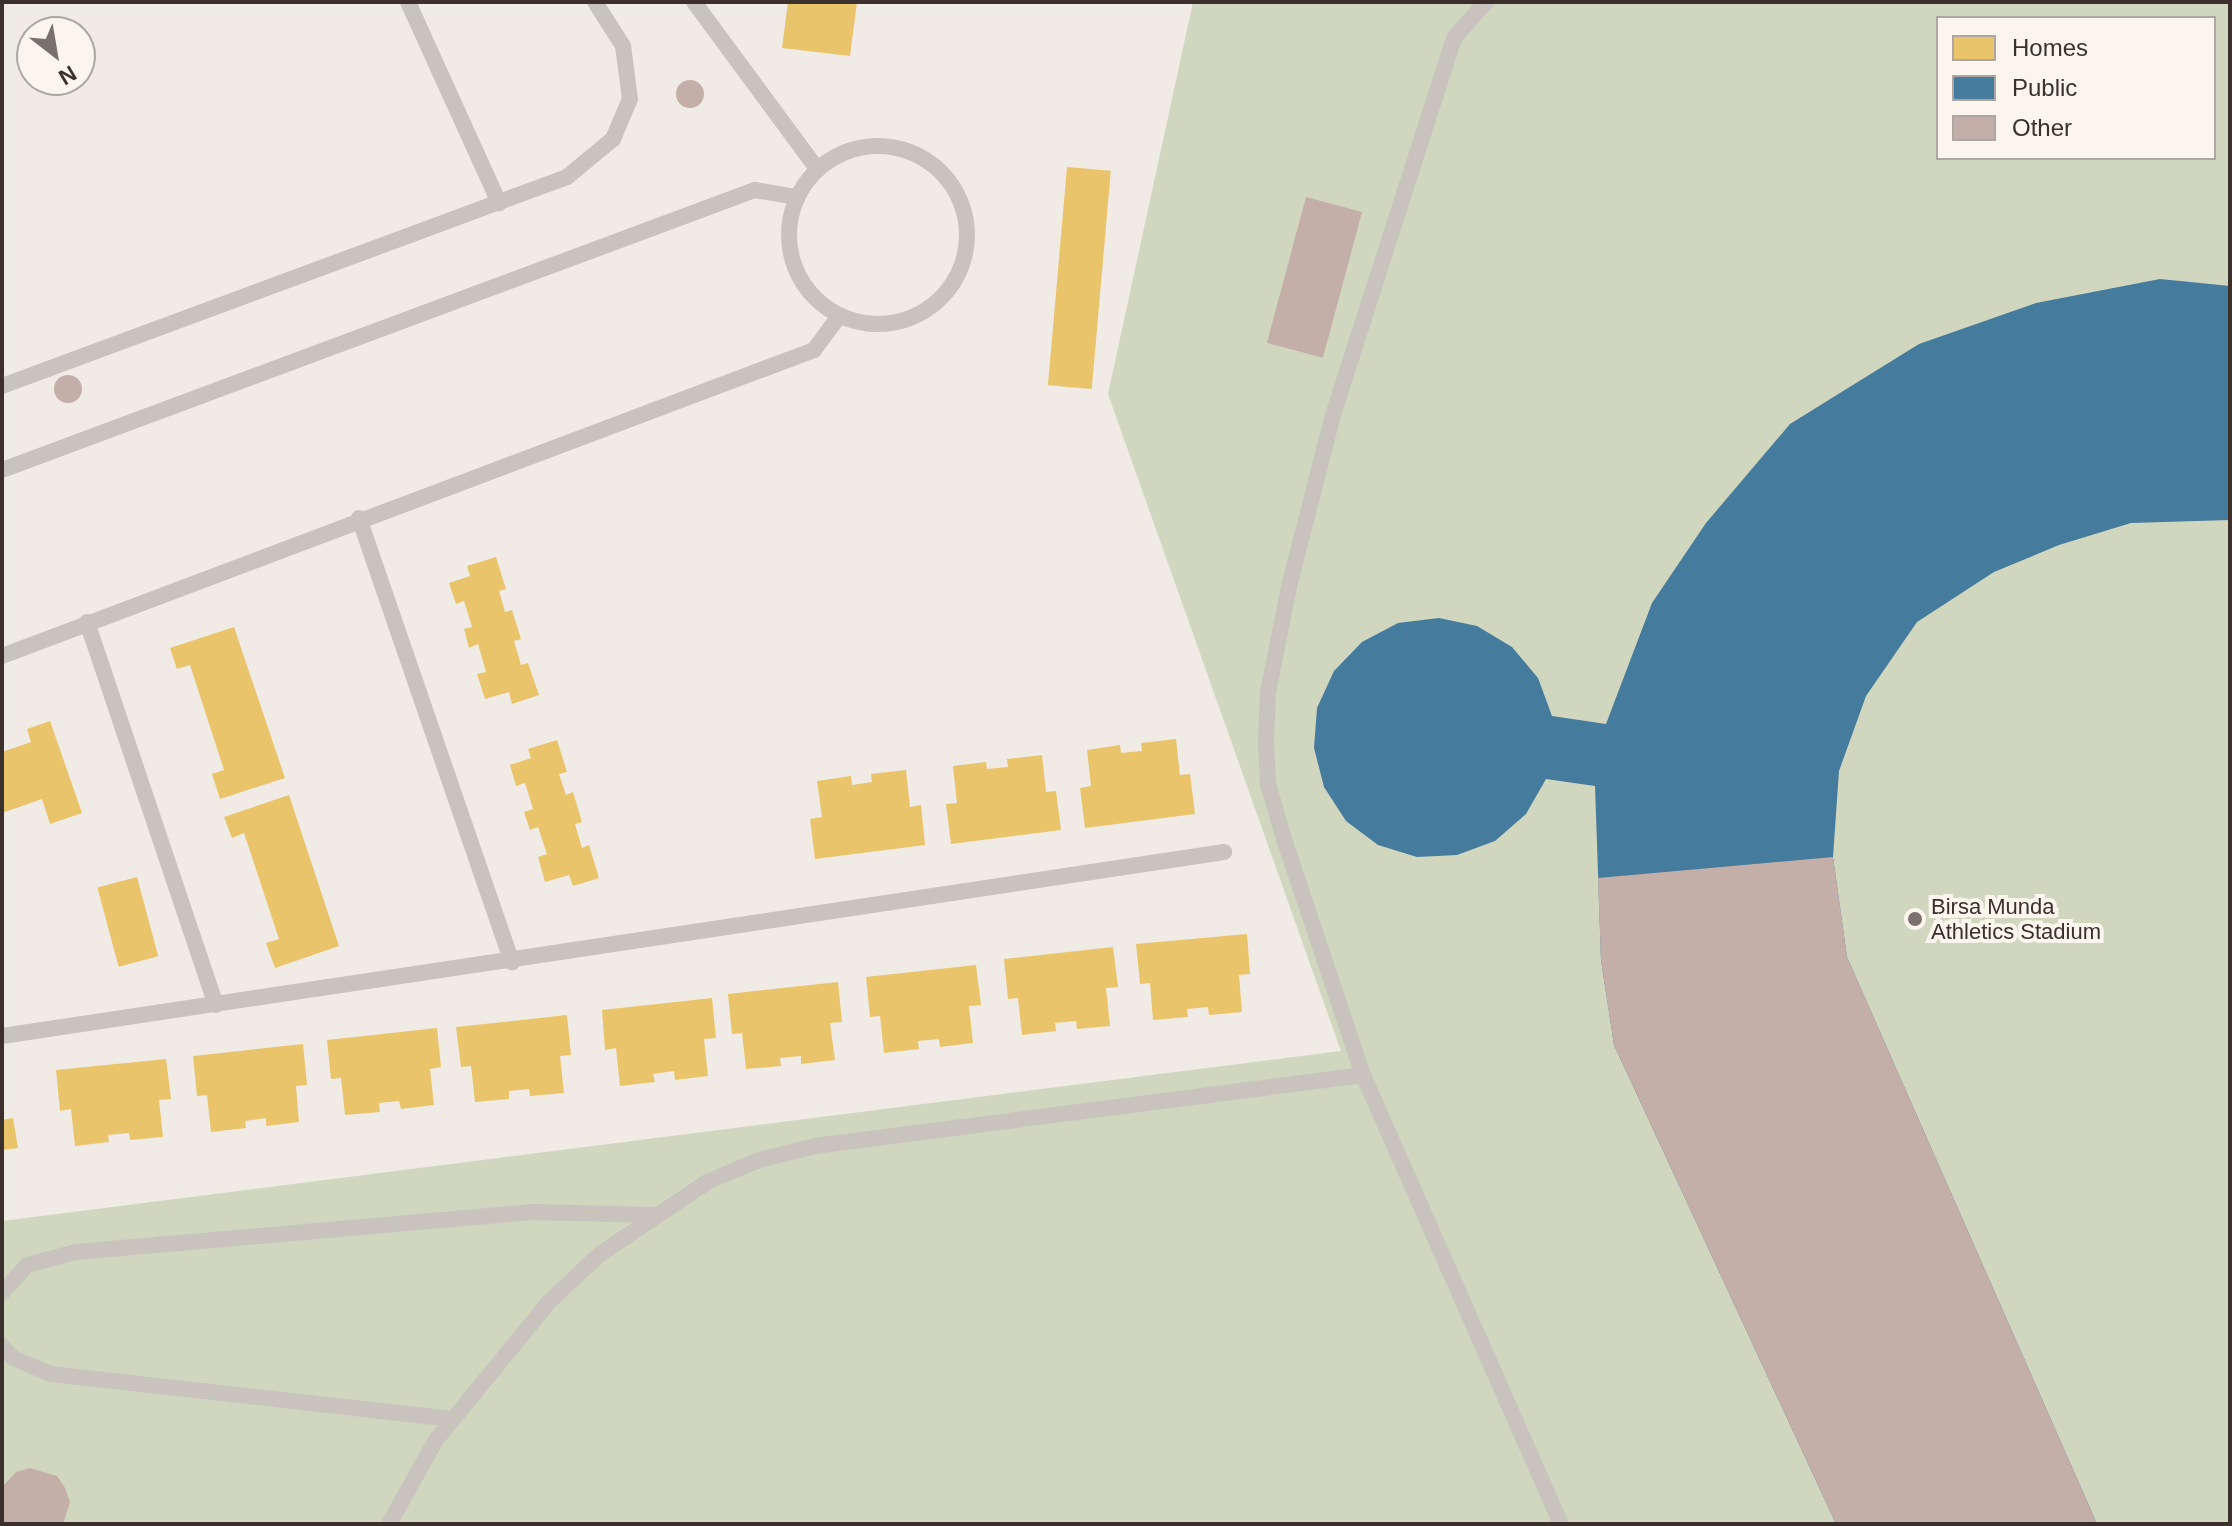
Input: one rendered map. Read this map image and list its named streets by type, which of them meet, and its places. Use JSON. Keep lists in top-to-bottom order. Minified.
{"places":["Birsa Munda Athletics Stadium"],"legend":["Homes","Public","Other"],"north":"bottom right"}
